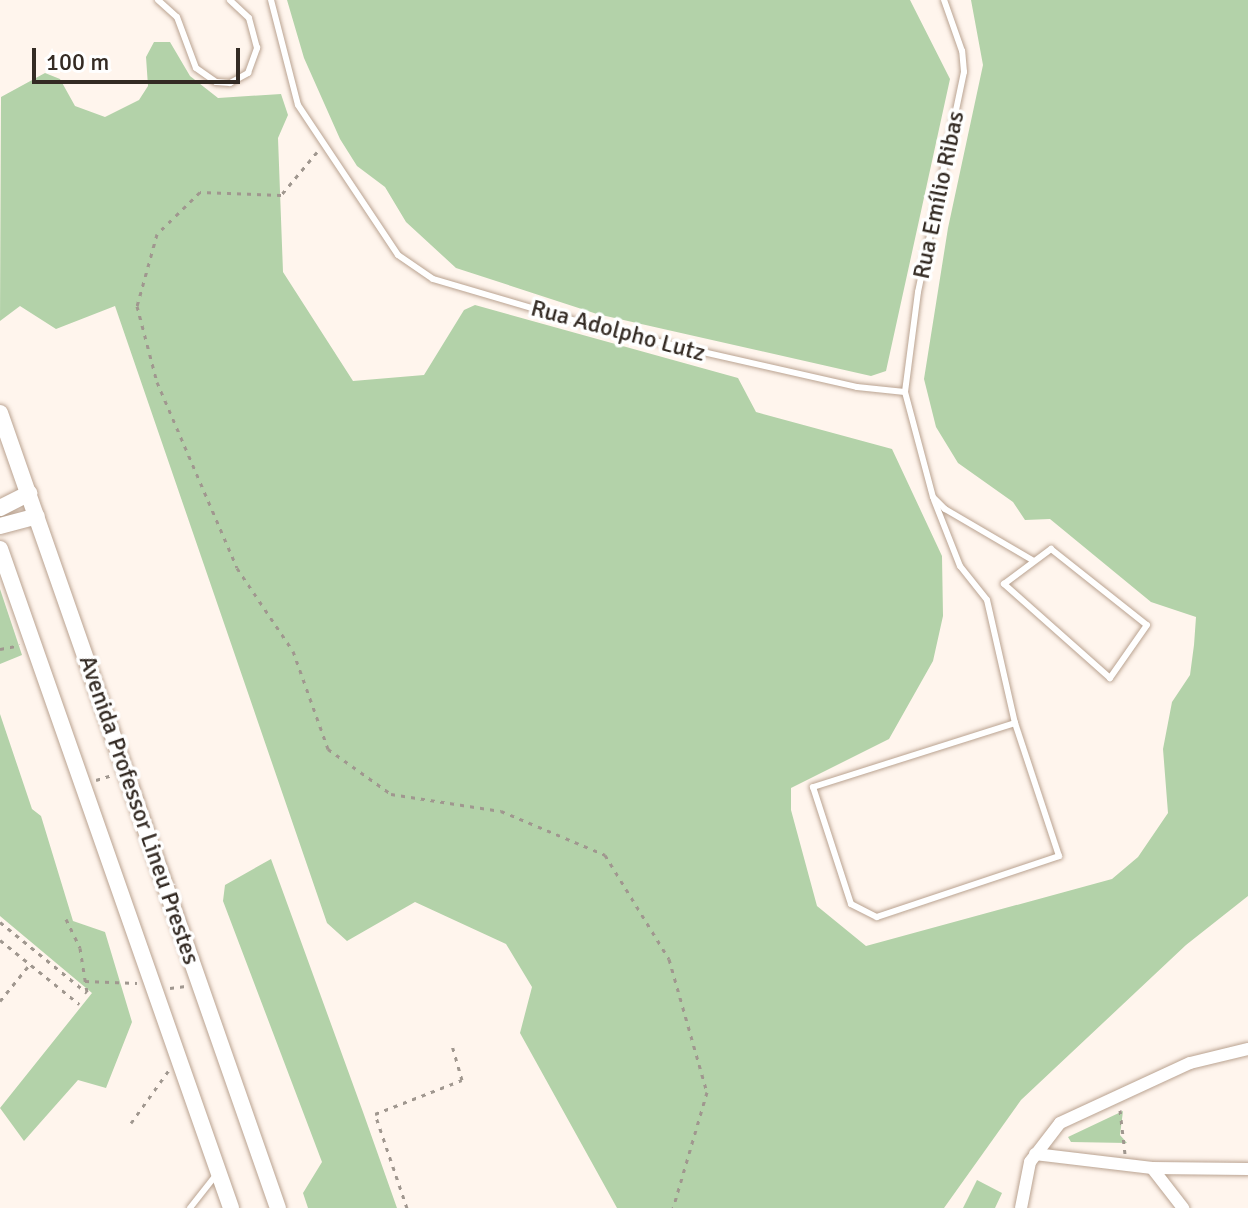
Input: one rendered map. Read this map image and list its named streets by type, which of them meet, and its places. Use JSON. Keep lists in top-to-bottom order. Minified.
{"streets":{"main road":["Avenida Professor Lineu Prestes"],"lane":["Rua Emílio Ribas","Rua Adolpho Lutz"]},"crossings":[["Rua Emílio Ribas","Rua Adolpho Lutz"]],"scale_bar":"100 m"}
